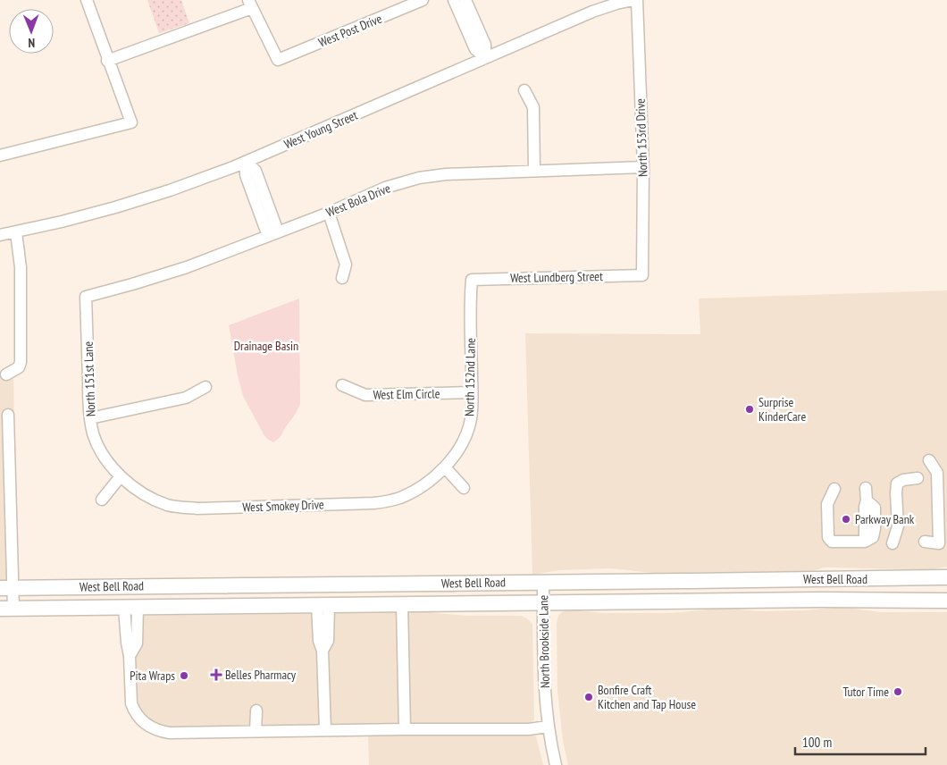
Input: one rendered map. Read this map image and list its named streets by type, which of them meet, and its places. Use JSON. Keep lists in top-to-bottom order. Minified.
{"streets":{"main road":["West Bell Road"],"street":["West Post Drive","West Young Street","North 153rd Drive","West Bola Drive","West Lundberg Street","North 152nd Lane","North 151st Lane","West Elm Circle","West Smokey Drive","North Brookside Lane"]},"crossings":[["North 153rd Drive","West Bola Drive"],["North 153rd Drive","West Lundberg Street"],["West Bola Drive","North 151st Lane"],["West Lundberg Street","North 152nd Lane"],["North 152nd Lane","West Elm Circle"],["North 152nd Lane","West Smokey Drive"],["North 151st Lane","West Smokey Drive"],["West Bell Road","North Brookside Lane"]],"parks":["Drainage Basin"],"places":{"other":["Surprise KinderCare","Parkway Bank","Pita Wraps","Tutor Time","Bonfire Craft Kitchen and Tap House"],"health":["Belles Pharmacy"]},"scale_bar":"100 m","north":"bottom"}
